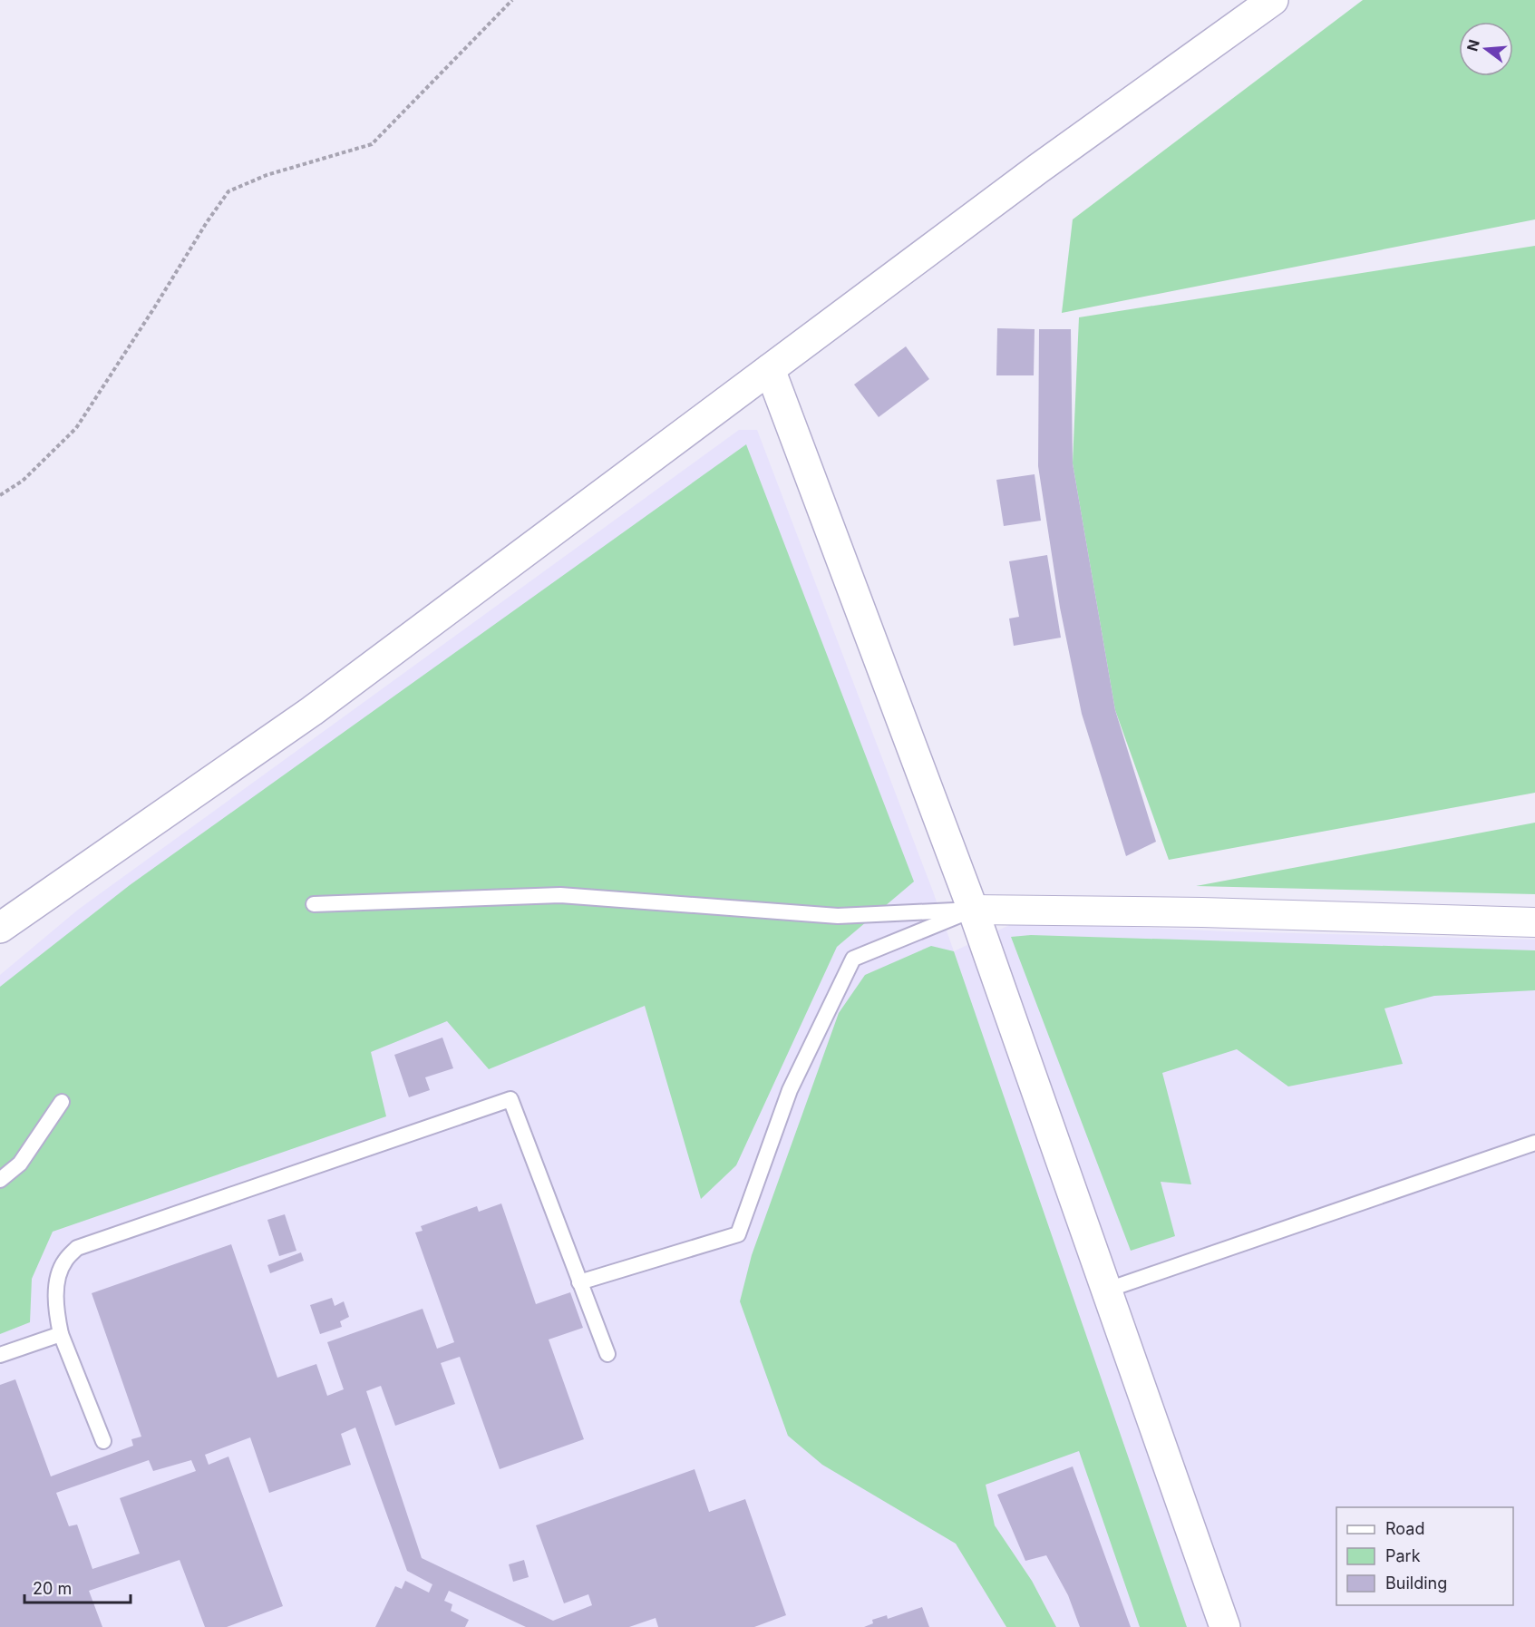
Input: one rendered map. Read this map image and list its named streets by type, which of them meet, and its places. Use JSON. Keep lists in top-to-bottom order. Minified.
{"legend":["Road","Park","Building"],"scale_bar":"20 m","north":"left"}
